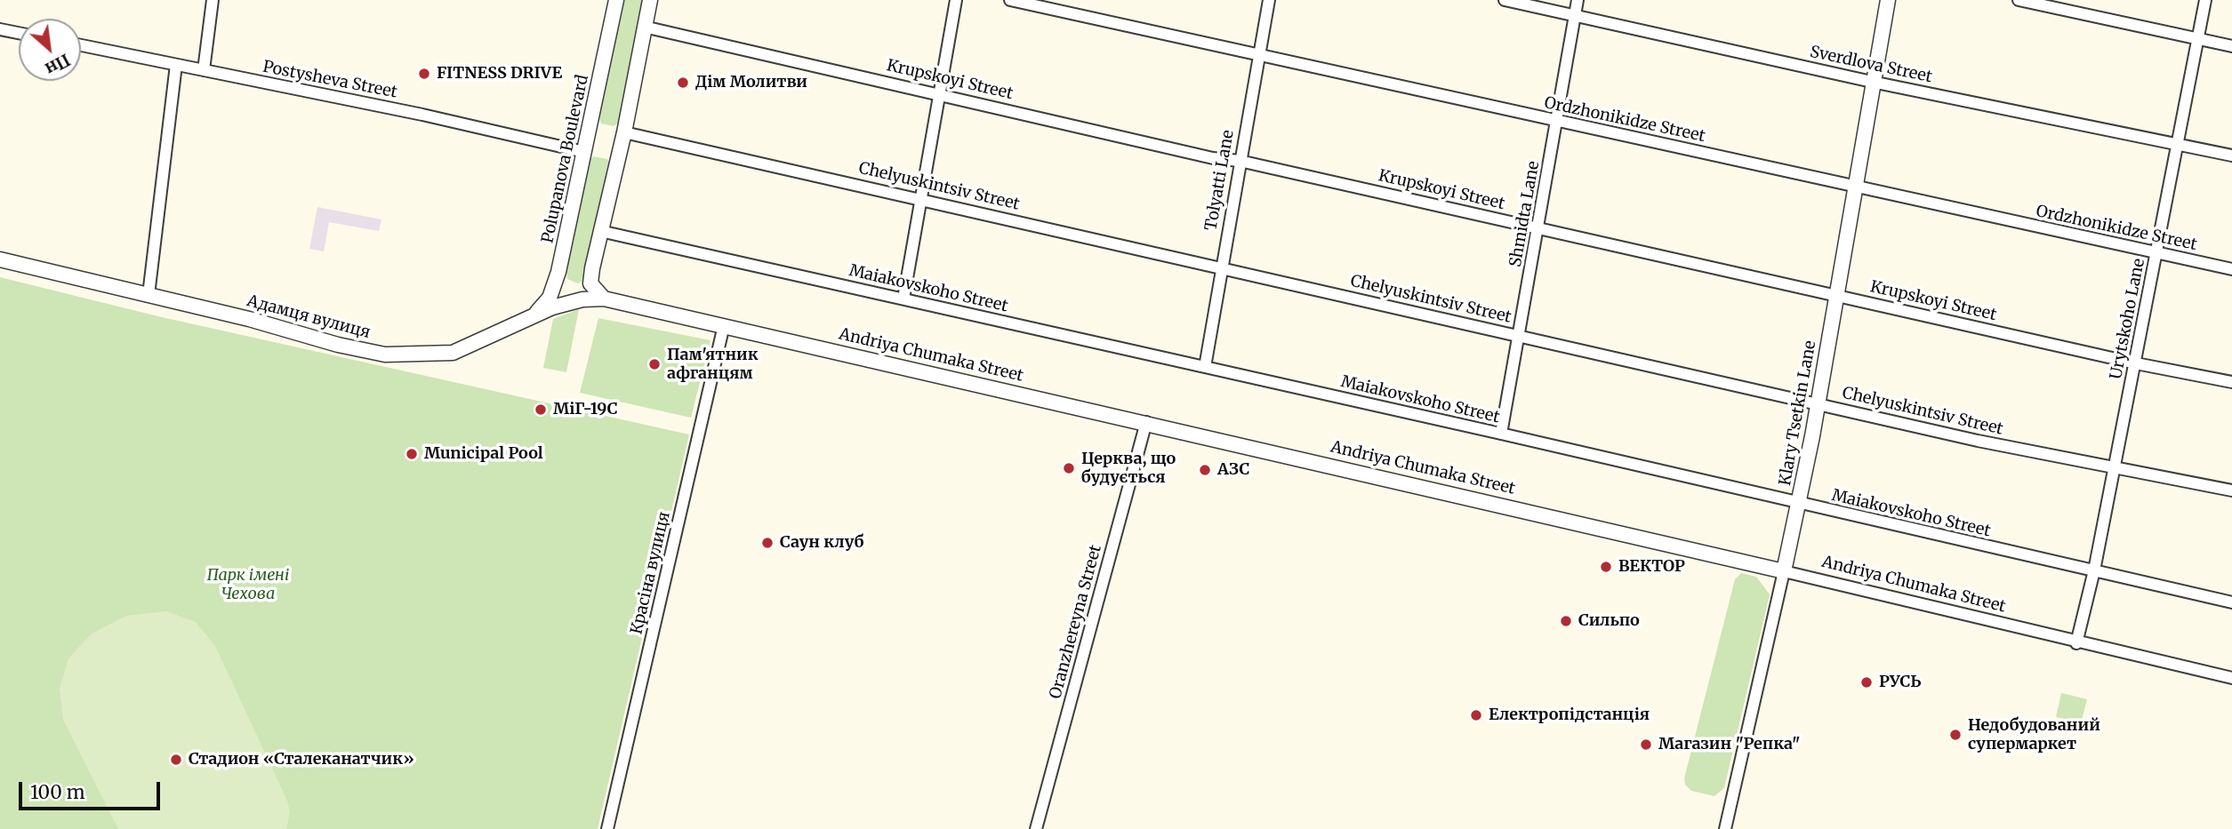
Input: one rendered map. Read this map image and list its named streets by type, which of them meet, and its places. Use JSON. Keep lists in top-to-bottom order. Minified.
{"streets":{"street":["Sverdlova Street","Postysheva Street","Krupskoyi Street","Ordzhonikidze Street","Polupanova Boulevard","Tolyatti Lane","Chelyuskintsiv Street","Shmidta Lane","Maiakovskoho Street","Адамця вулиця","Urytskoho Lane","Andriya Chumaka Street","Klary Tsetkin Lane","Красіна вулиця","Oranzhereyna Street"]},"crossings":[["Sverdlova Street","Shmidta Lane"],["Sverdlova Street","Urytskoho Lane"],["Sverdlova Street","Klary Tsetkin Lane"],["Postysheva Street","Polupanova Boulevard"],["Krupskoyi Street","Tolyatti Lane"],["Krupskoyi Street","Shmidta Lane"],["Krupskoyi Street","Urytskoho Lane"],["Krupskoyi Street","Klary Tsetkin Lane"],["Ordzhonikidze Street","Tolyatti Lane"],["Ordzhonikidze Street","Shmidta Lane"],["Ordzhonikidze Street","Urytskoho Lane"],["Ordzhonikidze Street","Klary Tsetkin Lane"],["Polupanova Boulevard","Адамця вулиця"],["Tolyatti Lane","Chelyuskintsiv Street"],["Tolyatti Lane","Maiakovskoho Street"],["Chelyuskintsiv Street","Shmidta Lane"],["Chelyuskintsiv Street","Urytskoho Lane"],["Chelyuskintsiv Street","Klary Tsetkin Lane"],["Shmidta Lane","Maiakovskoho Street"],["Maiakovskoho Street","Urytskoho Lane"],["Maiakovskoho Street","Klary Tsetkin Lane"],["Адамця вулиця","Andriya Chumaka Street"],["Urytskoho Lane","Andriya Chumaka Street"],["Andriya Chumaka Street","Klary Tsetkin Lane"],["Andriya Chumaka Street","Красіна вулиця"],["Andriya Chumaka Street","Oranzhereyna Street"]],"parks":["Парк імені Чехова"],"places":["FITNESS DRIVE","Дім Молитви","Пам'ятник афганцям","МіГ-19С","Municipal Pool","Церква, що будується","АЗС","Саун клуб","ВЕКТОР","Сильпо","РУСЬ","Електропідстанція","Недобудований супермаркет","Магазин \"Репка\"","Стадион «Сталеканатчик»"],"scale_bar":"100 m","north":"bottom right"}
